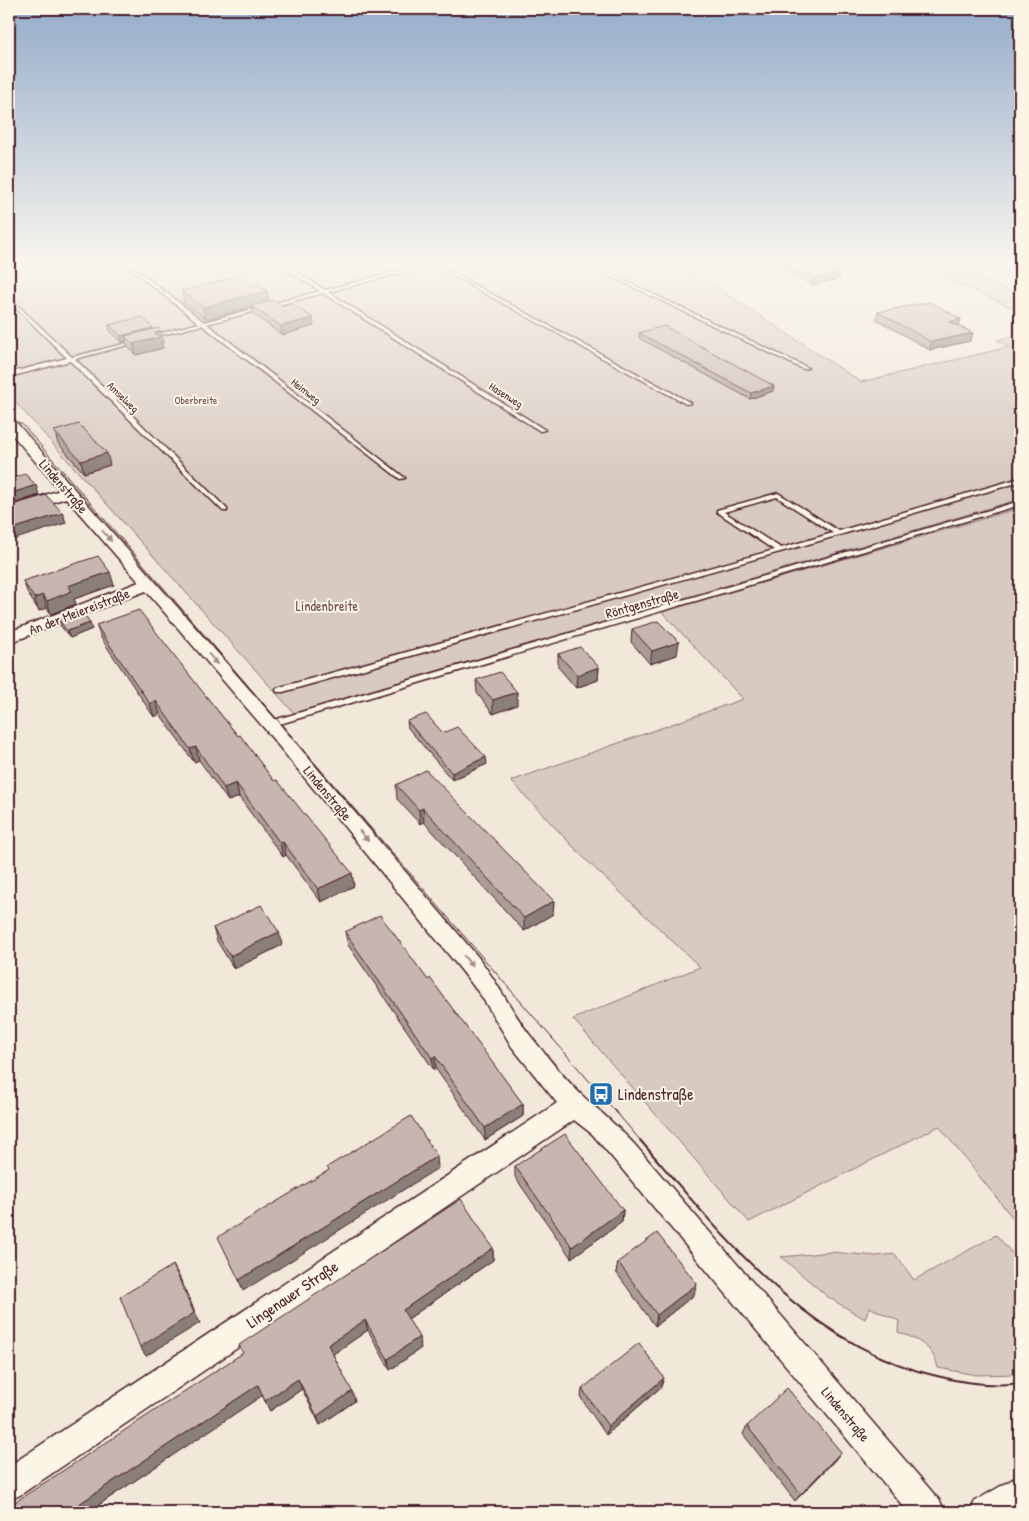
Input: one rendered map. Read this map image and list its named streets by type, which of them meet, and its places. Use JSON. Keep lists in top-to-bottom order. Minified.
{"streets":{"street":["Lindenstraße","An der Meiereistraße","Lingenauer Straße"],"lane":["Heimweg","Hasenweg","Amselweg","Röntgenstraße"]},"crossings":[["Lindenstraße","Röntgenstraße"],["Lindenstraße","An der Meiereistraße"],["Lindenstraße","Lingenauer Straße"]],"one_way":["Lindenstraße"],"parks":["Oberbreite","Lindenbreite"],"places":{"bus stop":["Lindenstraße"]}}
